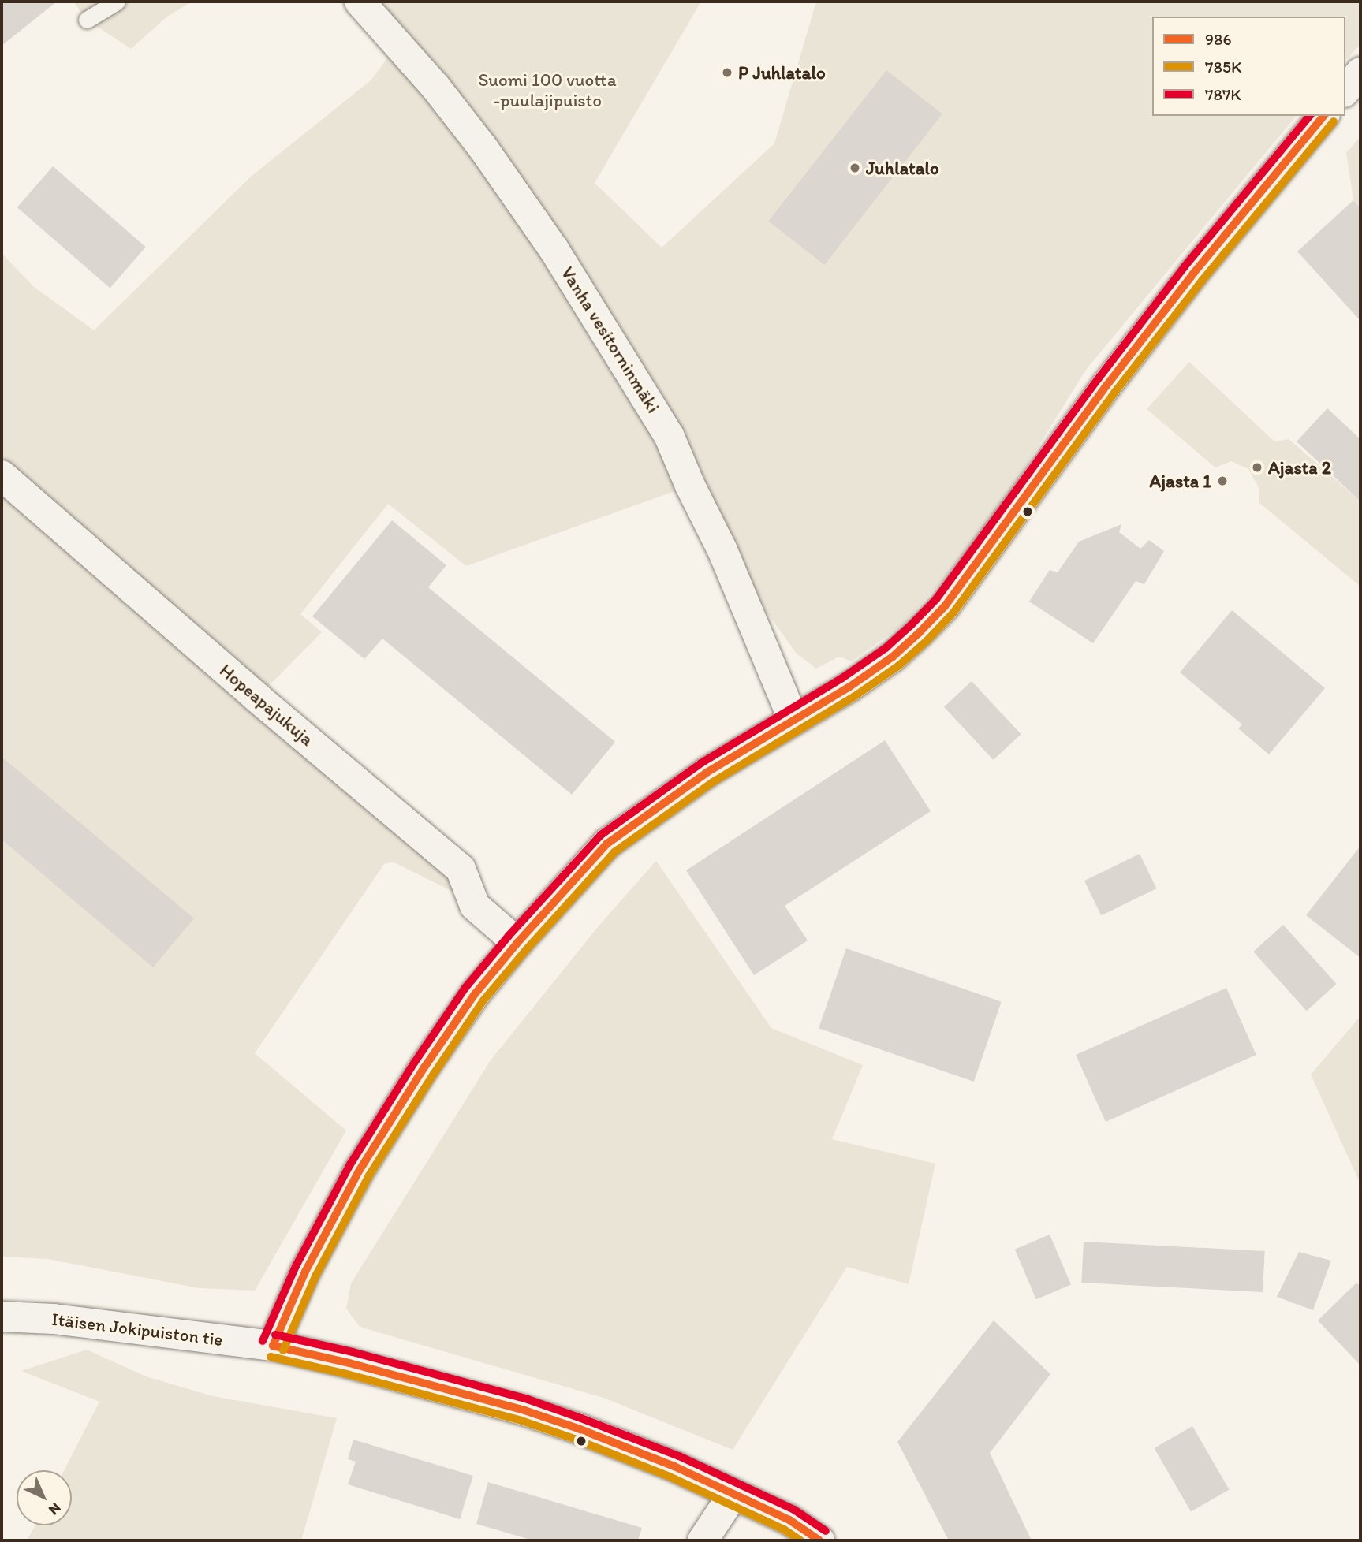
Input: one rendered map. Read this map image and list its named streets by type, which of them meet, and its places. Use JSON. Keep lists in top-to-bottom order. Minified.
{"streets":{"street":["Vanha vesitorninmäki","Hopeapajukuja","Itäisen Jokipuiston tie"]},"parks":["Suomi 100 vuotta -puulajipuisto"],"places":["P Juhlatalo","Juhlatalo","Ajasta 2","Ajasta 1"],"lines":["transit line 986","transit line 787K","transit line 785K"],"legend":["986","785K","787K"],"north":"bottom right"}
